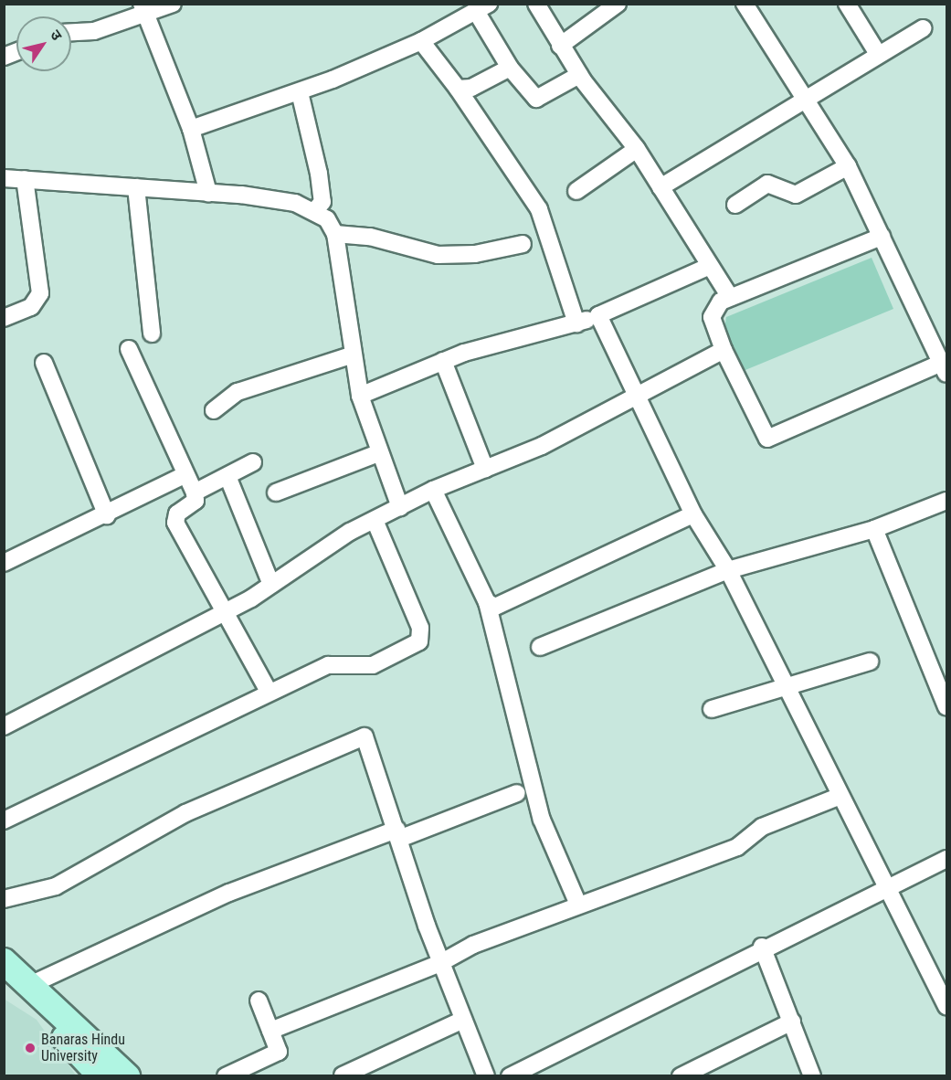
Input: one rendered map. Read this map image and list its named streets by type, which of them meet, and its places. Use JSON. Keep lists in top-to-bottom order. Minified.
{"places":["Banaras Hindu University"],"north":"top right"}
